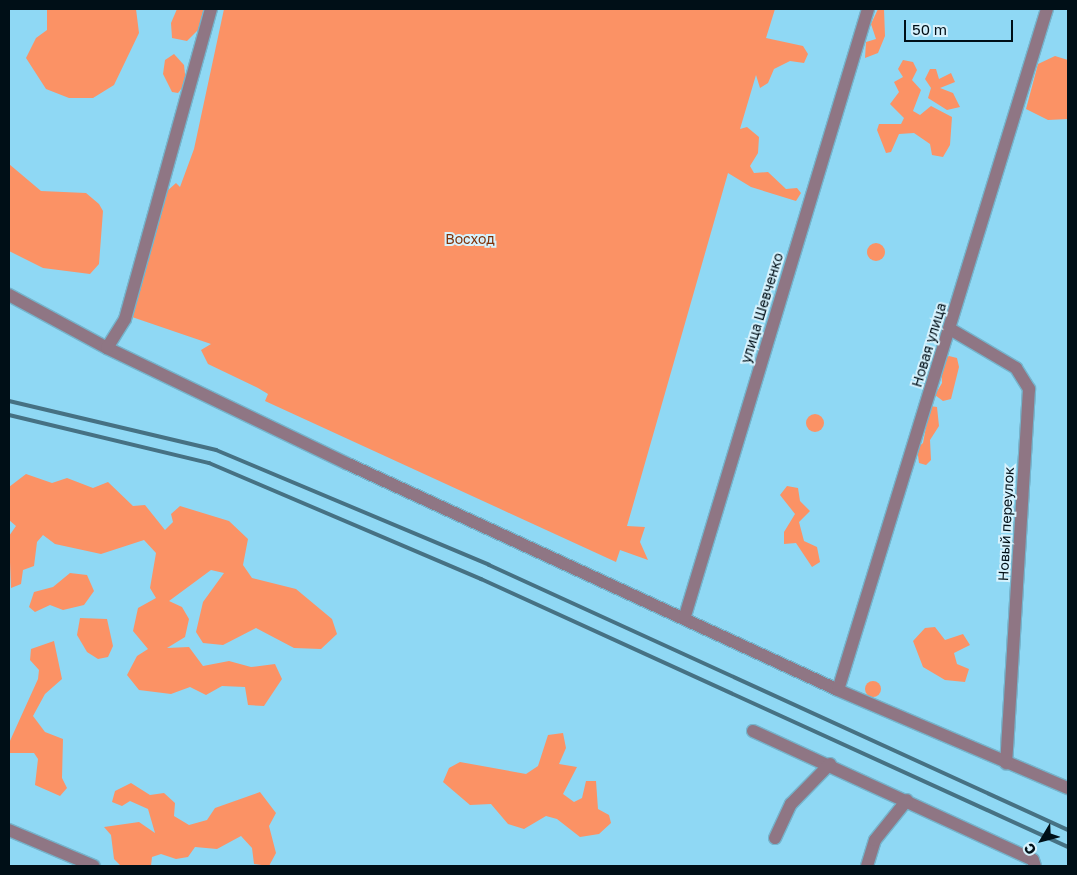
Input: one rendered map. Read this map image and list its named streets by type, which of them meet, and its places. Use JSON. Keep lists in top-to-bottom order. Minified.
{"streets":{"street":["улица Шевченко","Новая улица","Новый переулок"]},"crossings":[["Новая улица","Новый переулок"]],"parks":["Восход"],"scale_bar":"50 m","north":"bottom left"}
